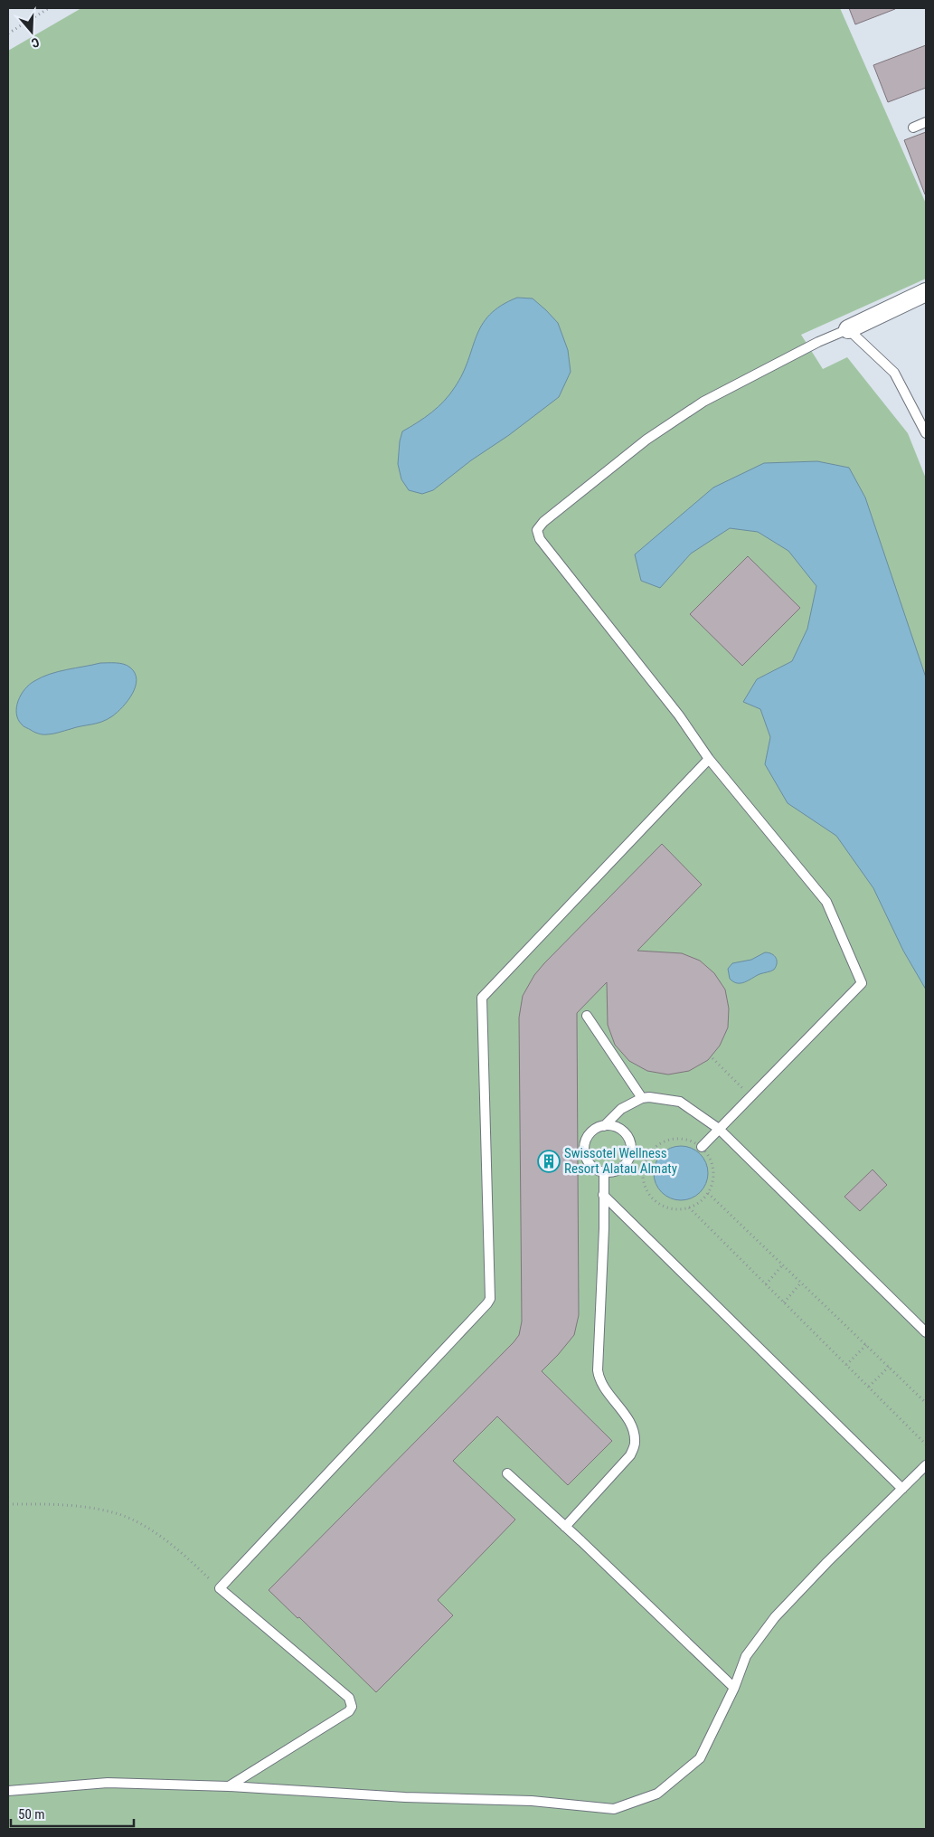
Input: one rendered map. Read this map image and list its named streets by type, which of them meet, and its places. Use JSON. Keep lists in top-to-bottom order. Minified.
{"places":{"building":["Swissotel Wellness Resort Alatau Almaty"]},"scale_bar":"50 m","north":"bottom"}
